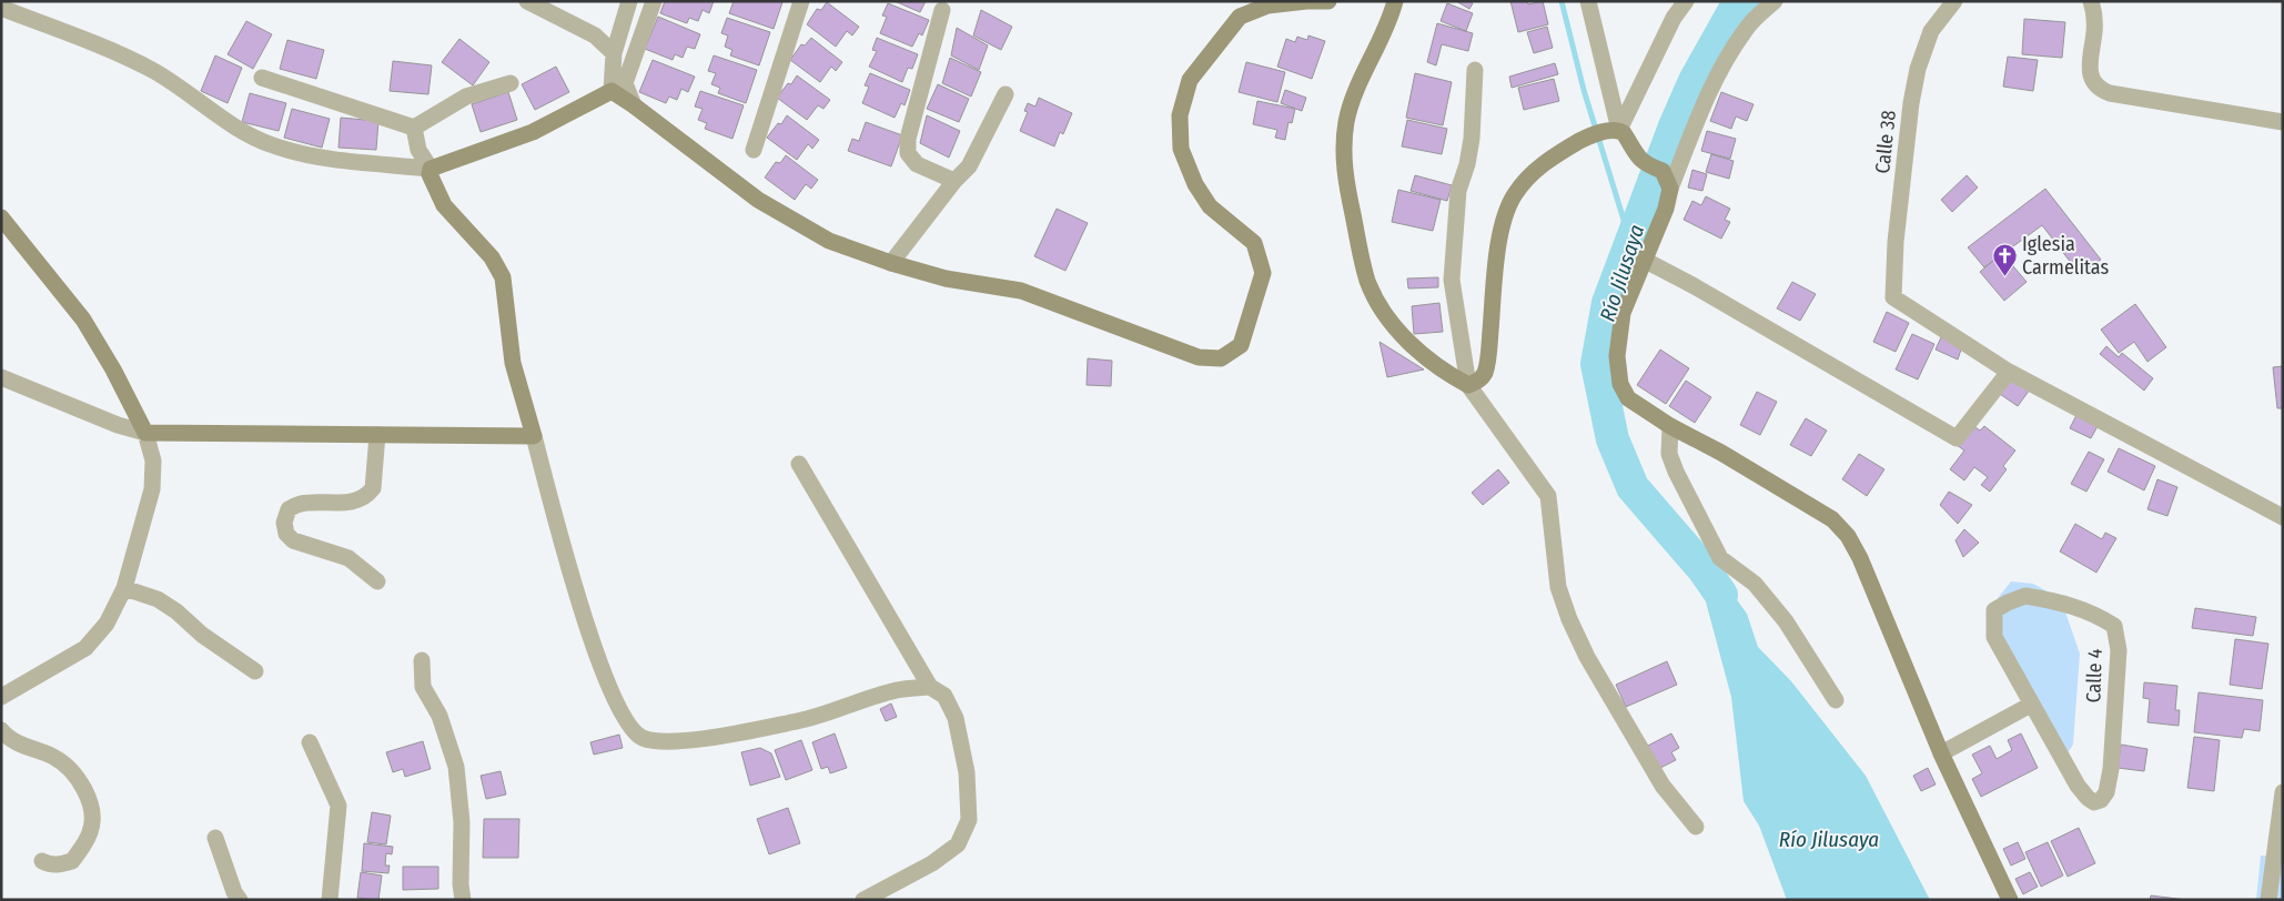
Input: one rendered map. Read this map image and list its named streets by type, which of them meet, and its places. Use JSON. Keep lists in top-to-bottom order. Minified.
{"streets":{"street":["Calle 38","Calle 4"]},"water":["Río Jilusaya"],"places":{"church":["Iglesia Carmelitas"]}}
